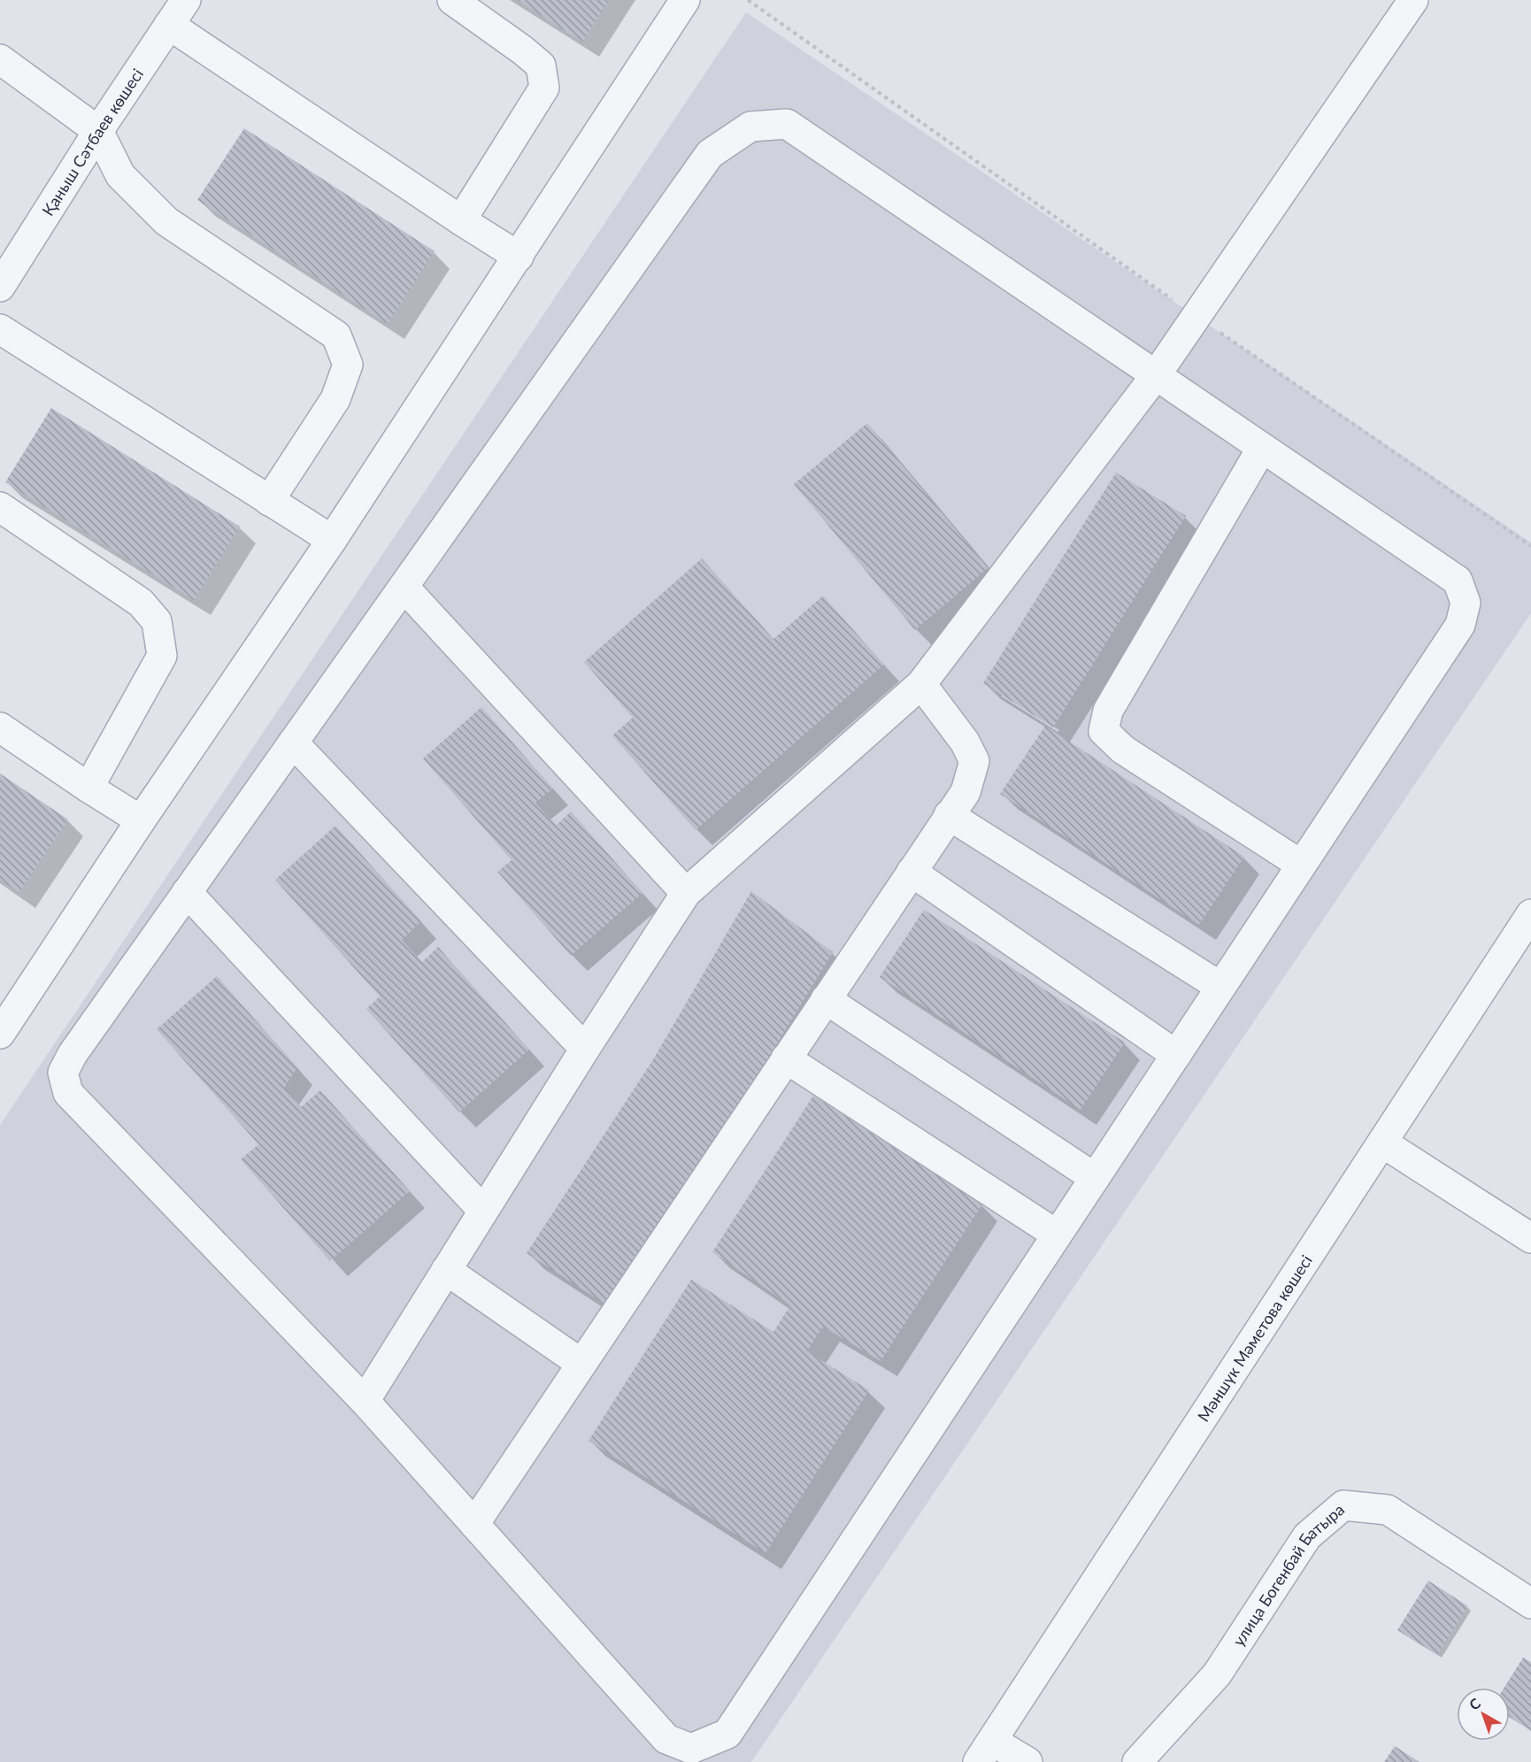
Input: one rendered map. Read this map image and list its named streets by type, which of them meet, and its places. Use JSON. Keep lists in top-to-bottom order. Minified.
{"streets":{"street":["Қаныш Сәтбаев көшесі","Мәншүк Мәметова көшесі","улица Богенбай Батыра"]},"north":"top left"}
